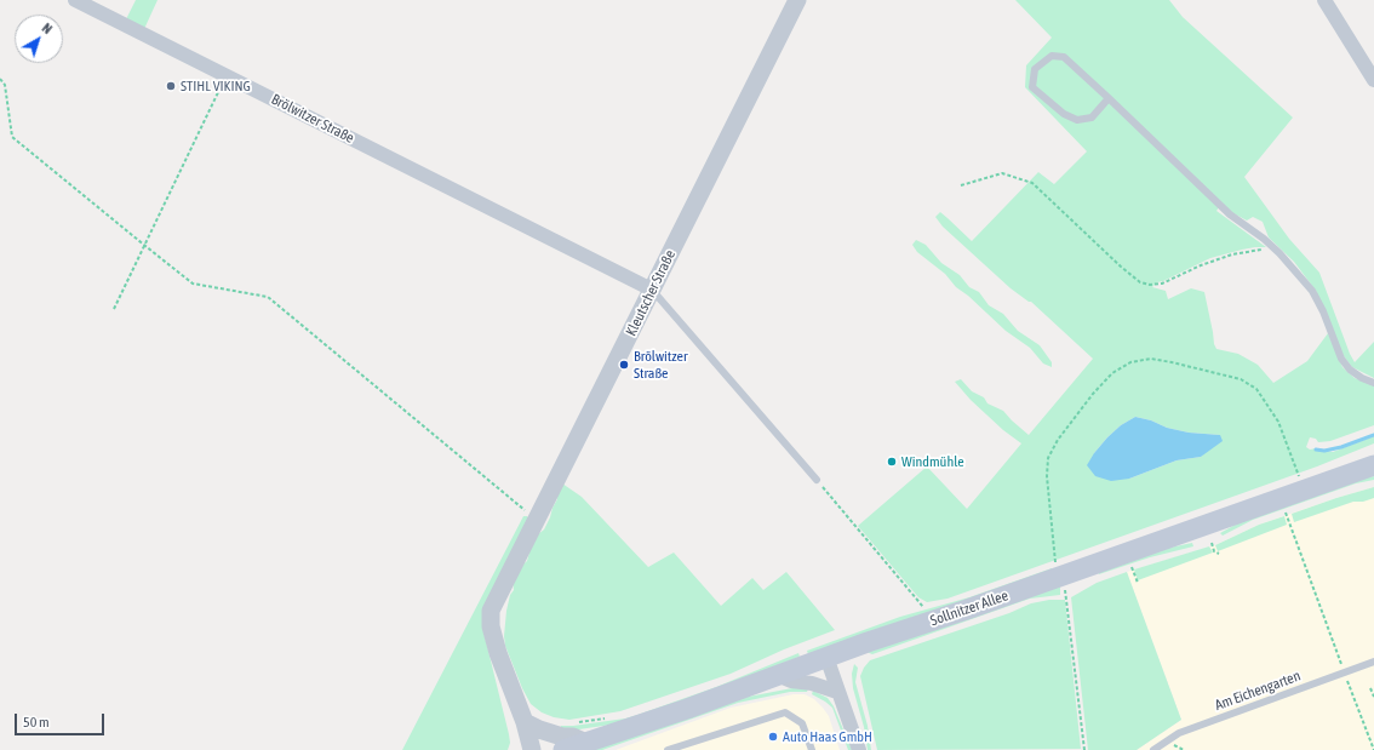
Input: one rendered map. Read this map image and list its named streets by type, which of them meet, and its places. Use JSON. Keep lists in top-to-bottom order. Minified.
{"streets":{"main road":["Sollnitzer Allee"],"street":["Brölwitzer Straße","Kleutscher Straße"],"lane":["Am Eichengarten"]},"crossings":[["Brölwitzer Straße","Kleutscher Straße"]],"places":["STIHL VIKING","Brölwitzer Straße","Windmühle","Auto Haas GmbH"],"scale_bar":"50 m","north":"top right"}
